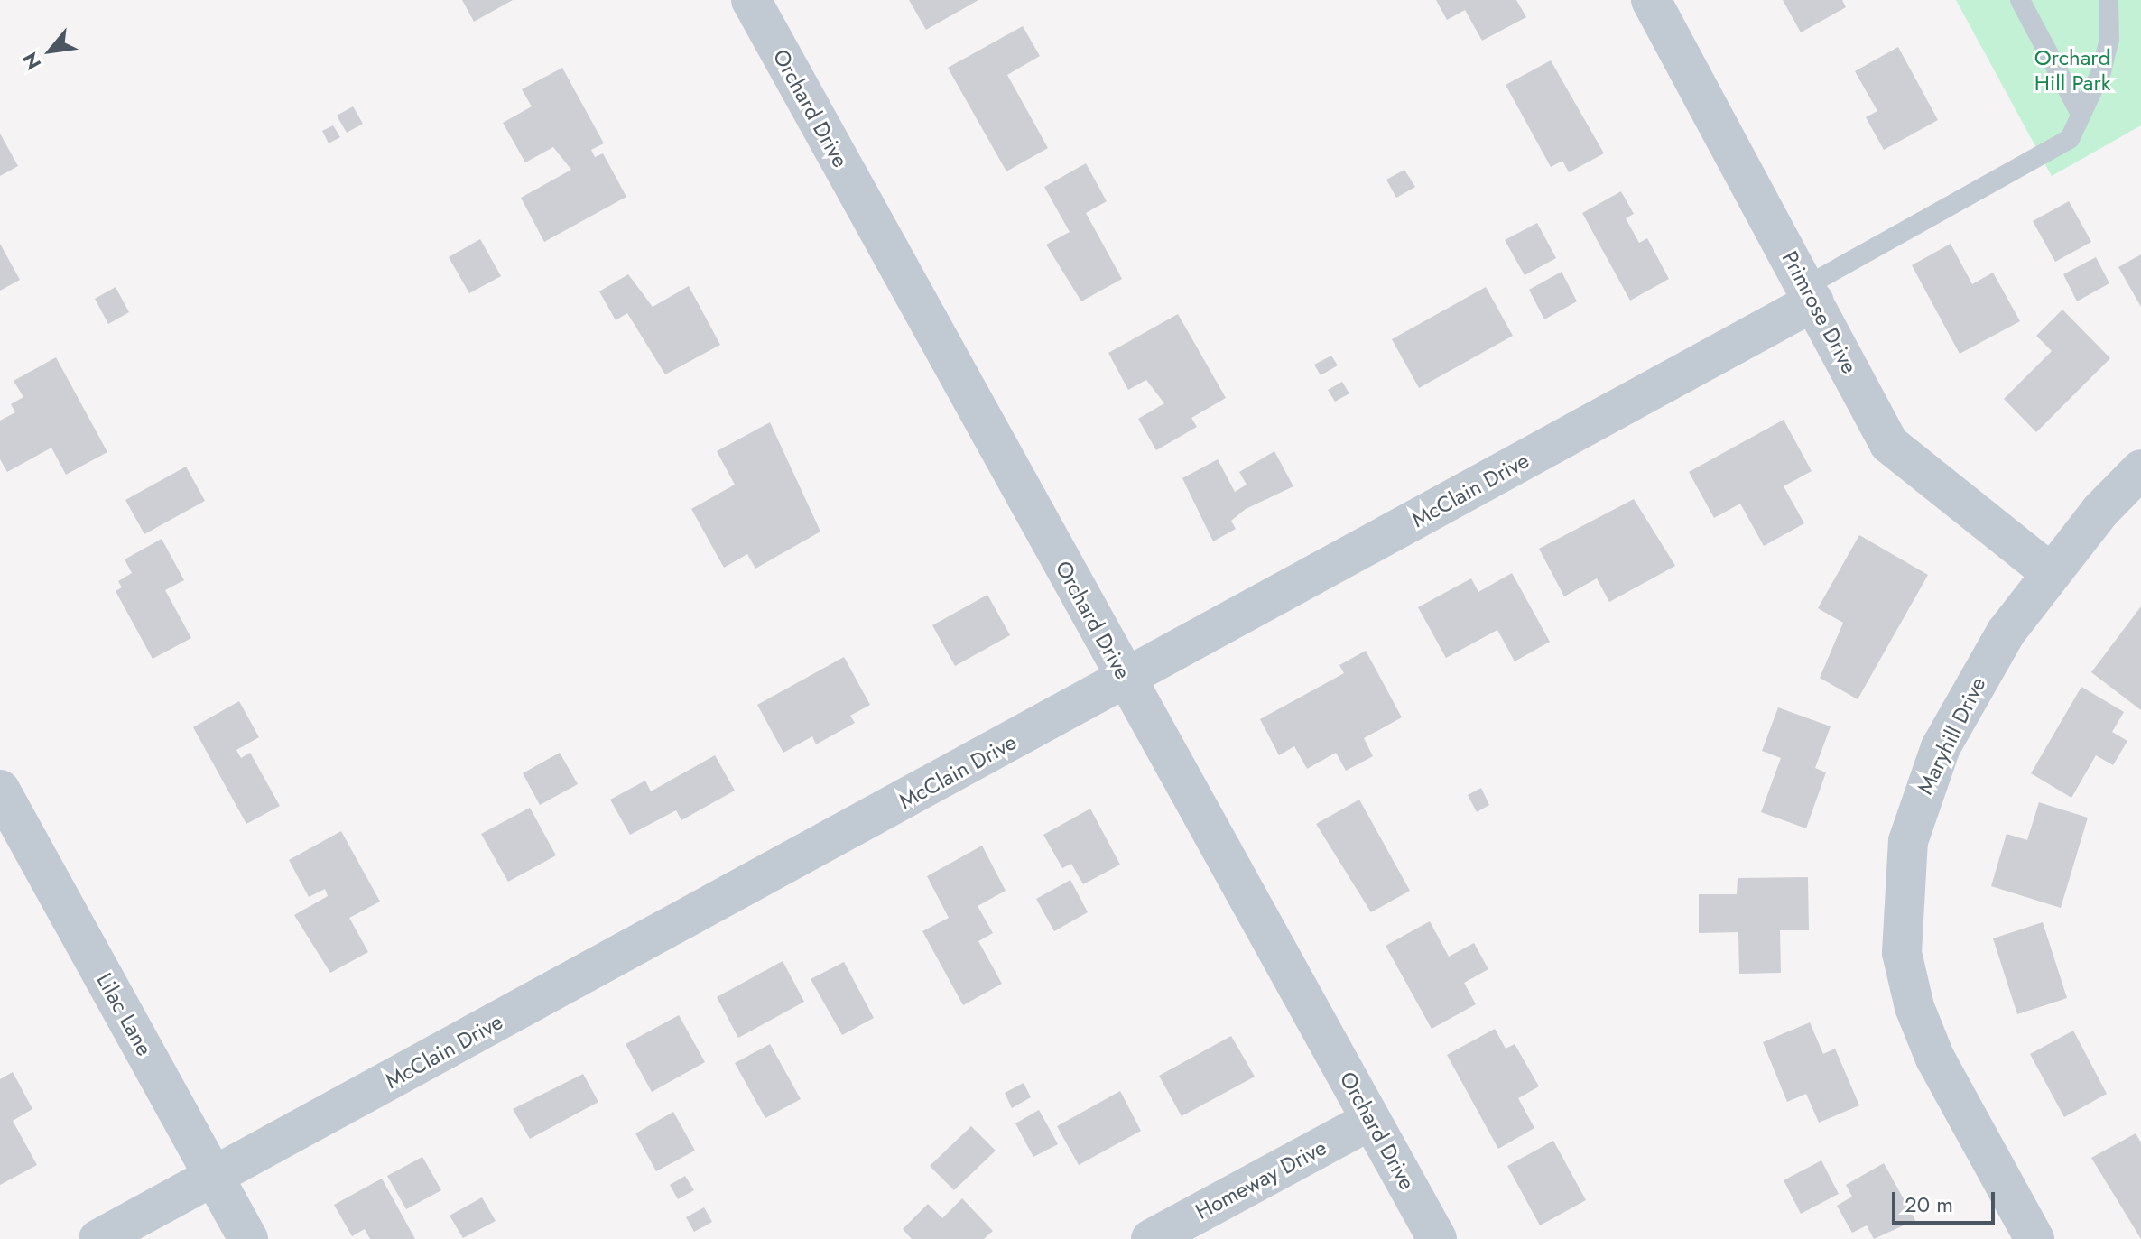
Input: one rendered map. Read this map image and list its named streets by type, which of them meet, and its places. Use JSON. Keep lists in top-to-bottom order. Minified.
{"streets":{"street":["Orchard Drive","Primrose Drive","McClain Drive","Maryhill Drive","Lilac Lane","Homeway Drive"]},"crossings":[["Orchard Drive","McClain Drive"],["Orchard Drive","Homeway Drive"],["Primrose Drive","McClain Drive"],["Primrose Drive","Maryhill Drive"],["McClain Drive","Lilac Lane"]],"parks":["Orchard Hill Park"],"scale_bar":"20 m","north":"bottom left"}
